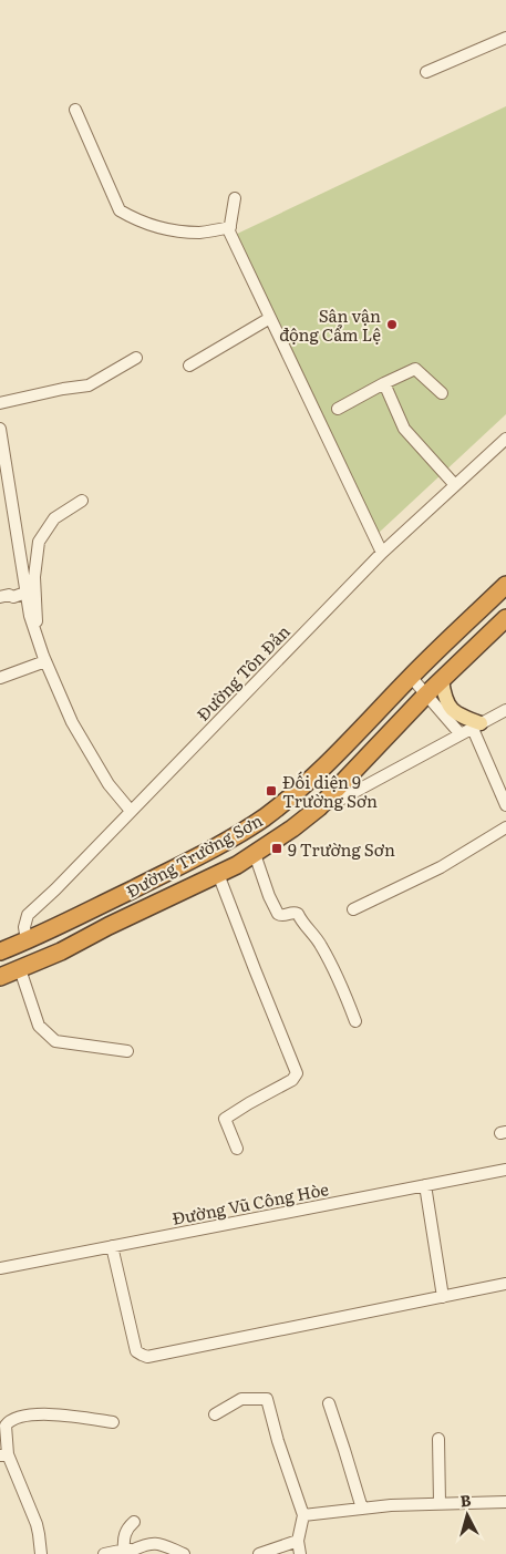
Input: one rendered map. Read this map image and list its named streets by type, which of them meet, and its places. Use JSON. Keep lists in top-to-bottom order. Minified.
{"streets":{"highway":["Đường Trường Sơn"],"street":["Đường Tôn Đản","Đường Vũ Công Hòe"]},"crossings":[["Đường Tôn Đản","Đường Trường Sơn"]],"places":{"other":["Sân vận động Cẩm Lệ"],"transit":["Đối diện 9 Trường Sơn","9 Trường Sơn"]},"north":"top"}
